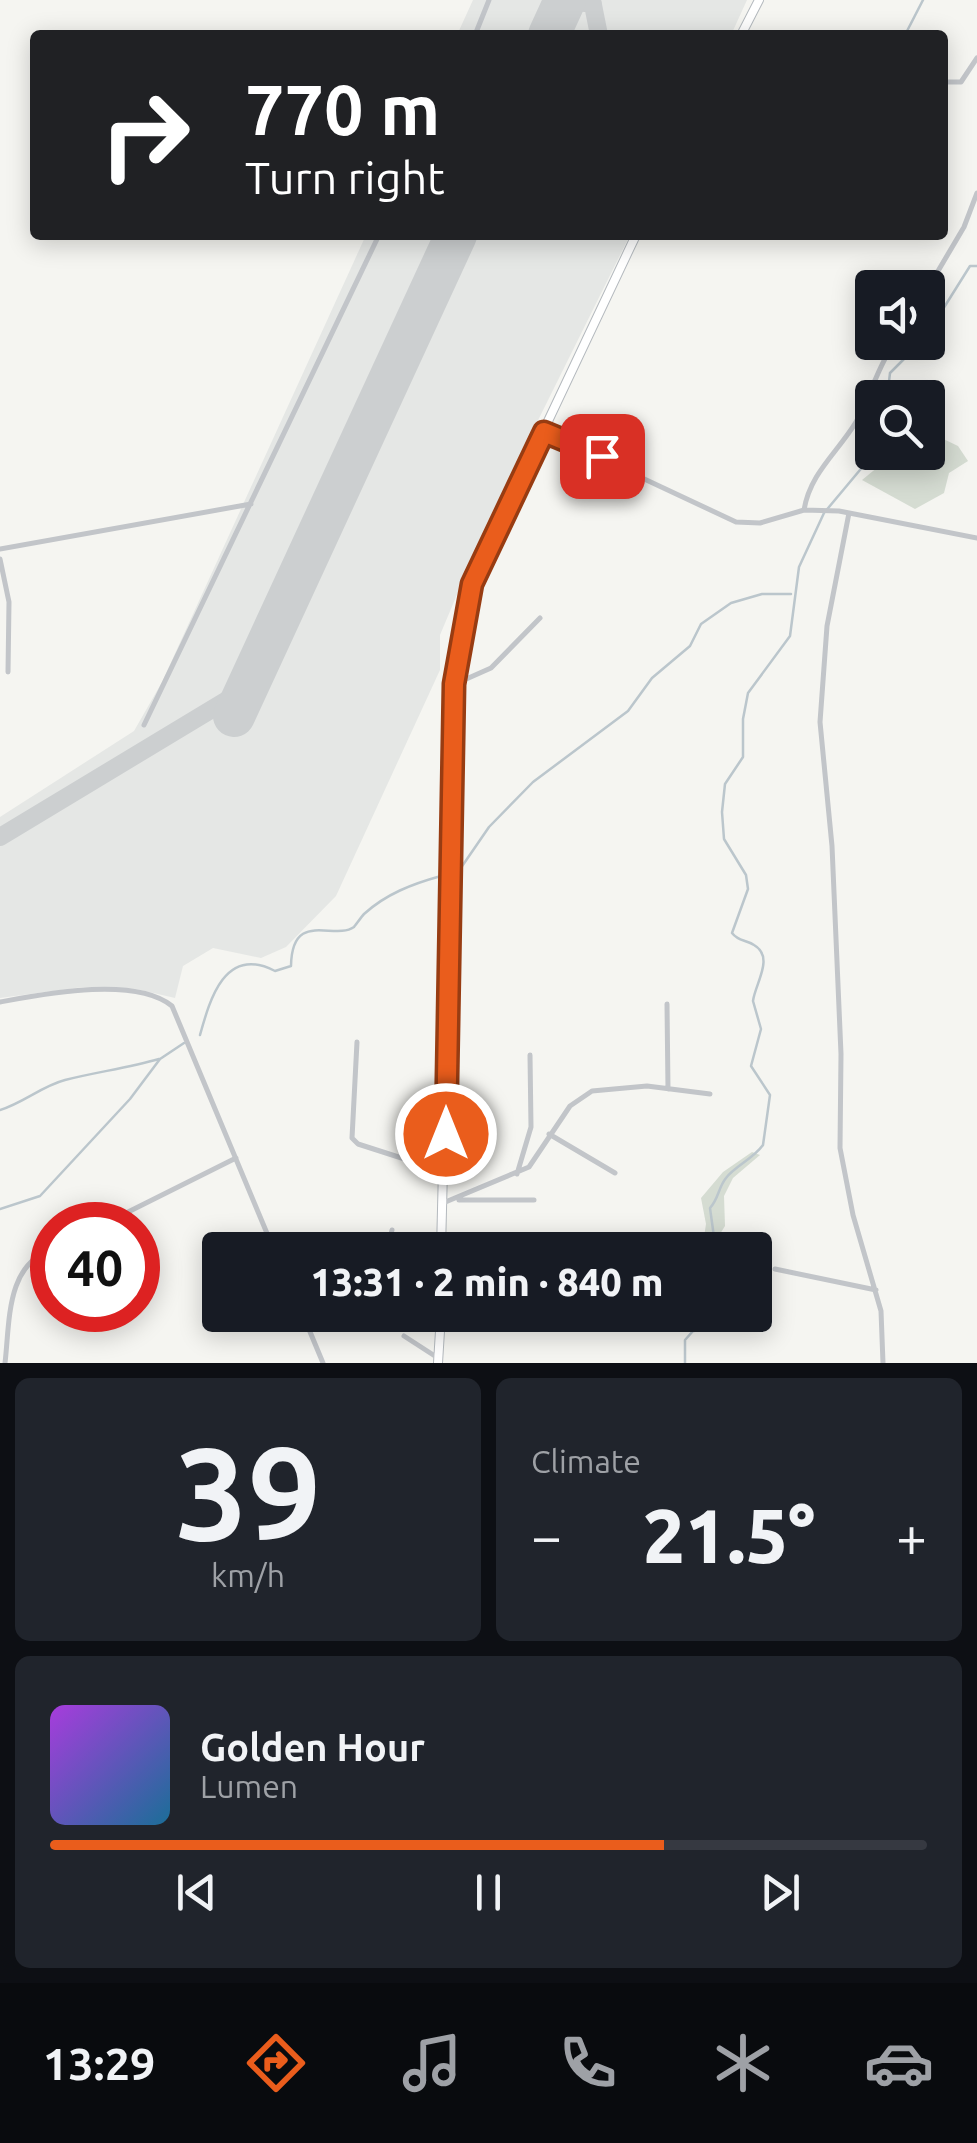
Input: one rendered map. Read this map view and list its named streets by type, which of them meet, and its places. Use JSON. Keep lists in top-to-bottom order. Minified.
{"page":{"turn":["770 m","Turn right"],"limit":"40","trip":"13:31 · 2 min · 840 m","tile":[["39","km/h"],"Climate"],"heat":["−","21.5°","+"],"song":["Golden Hour","Lumen"],"tabs":"13:29"}}
